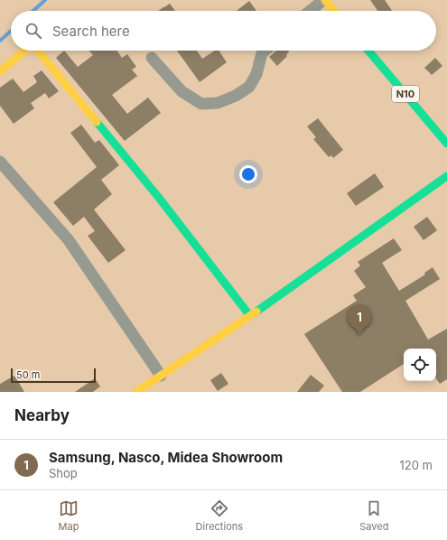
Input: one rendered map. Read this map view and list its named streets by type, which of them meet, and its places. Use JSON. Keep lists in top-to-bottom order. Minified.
{"streets":{"main road":["N10"]},"scale_bar":"50 m","page":{"search":"Search here","pins":"1","scale":"50 m","heading":"Nearby","list":[{"mark":"1","name":"Samsung, Nasco, Midea Showroom","note":"Shop","value":"120 m"}],"nav":["Map","Directions","Saved"]}}
